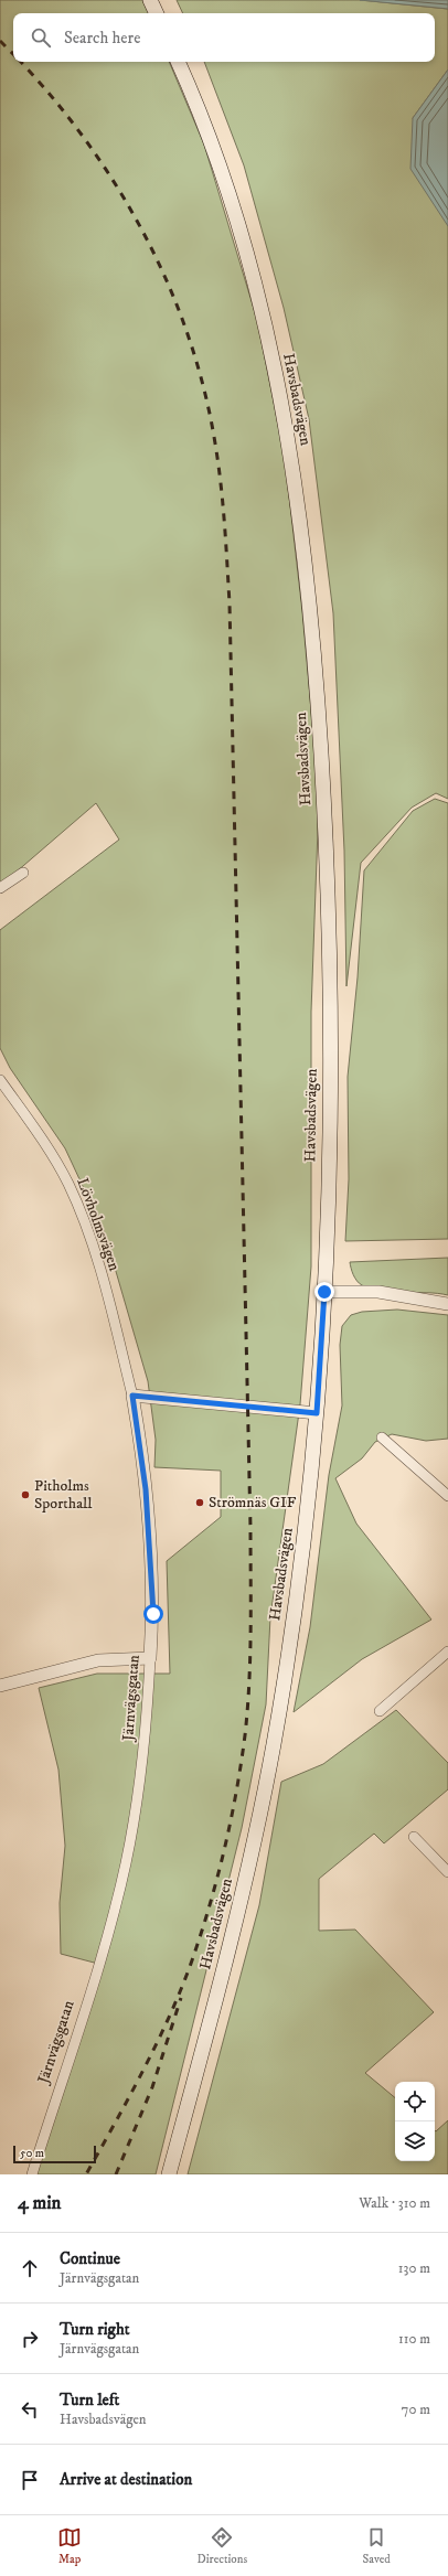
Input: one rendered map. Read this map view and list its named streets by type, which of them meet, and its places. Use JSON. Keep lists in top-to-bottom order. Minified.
{"streets":{"main road":["Havsbadsvägen"],"street":["Lövholmsvägen","Järnvägsgatan"]},"crossings":[["Lövholmsvägen","Järnvägsgatan"]],"places":["Pitholms Sporthall","Strömnäs GIF"],"scale_bar":"50 m","page":{"search":"Search here","scale":"50 m","heading":["4 min","Walk · 310 m"],"list":[["Continue","Järnvägsgatan","130 m"],["Turn right","Järnvägsgatan","110 m"],["Turn left","Havsbadsvägen","70 m"],"Arrive at destination"],"nav":["Map","Directions","Saved"]}}
